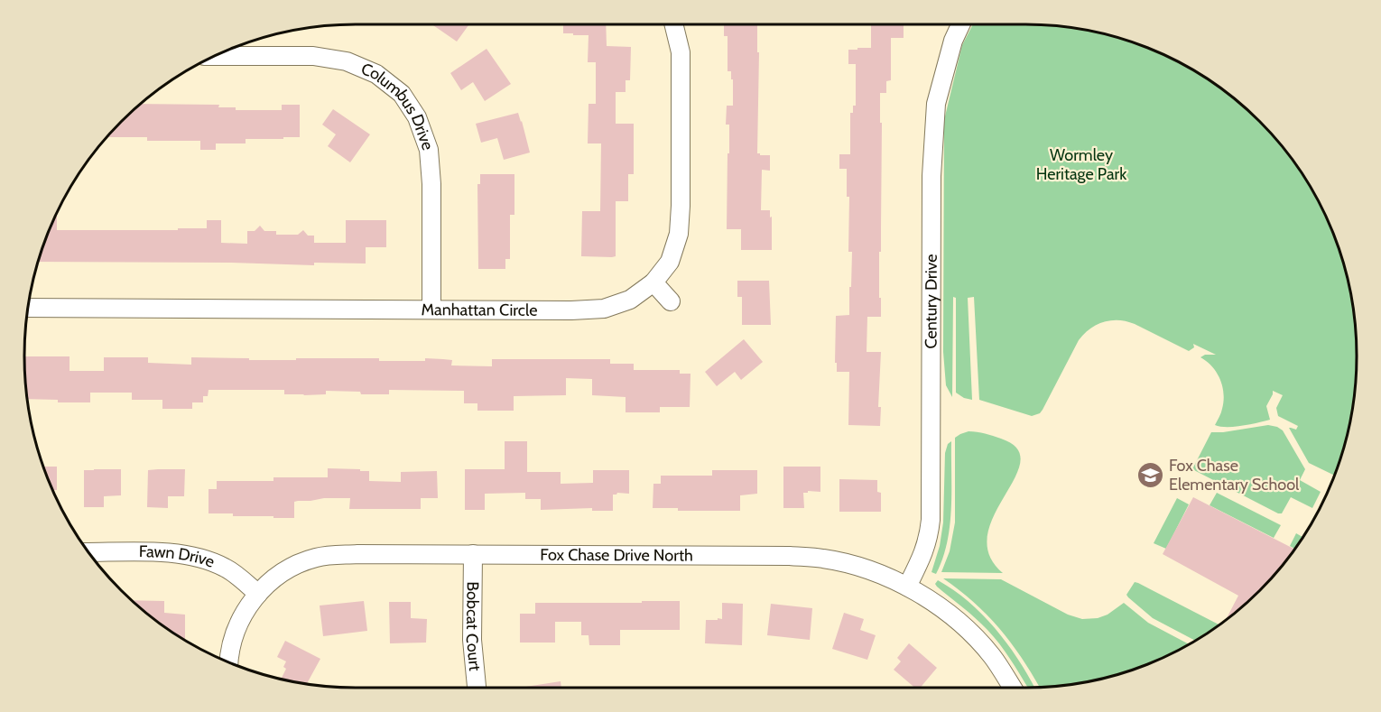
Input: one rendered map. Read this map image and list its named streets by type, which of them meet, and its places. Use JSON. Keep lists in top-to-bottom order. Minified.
{"streets":{"street":["Columbus Drive","Century Drive","Manhattan Circle","Fox Chase Drive North","Fawn Drive","Bobcat Court"]},"crossings":[["Columbus Drive","Manhattan Circle"],["Century Drive","Fox Chase Drive North"],["Fox Chase Drive North","Fawn Drive"],["Fox Chase Drive North","Bobcat Court"]],"parks":["Wormley Heritage Park"],"places":{"school or university":["Fox Chase Elementary School"]}}
